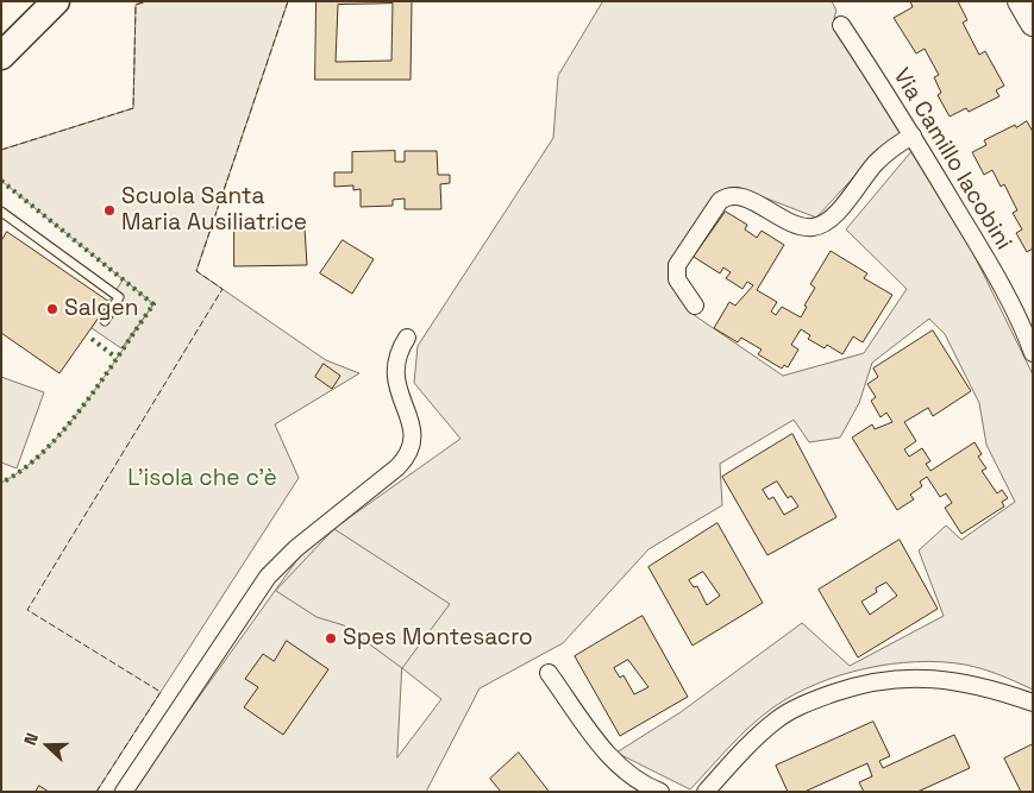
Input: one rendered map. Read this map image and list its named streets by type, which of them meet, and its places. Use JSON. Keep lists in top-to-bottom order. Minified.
{"streets":{"street":["Via Camillo Iacobini"]},"parks":["L'isola che c'è"],"places":["Scuola Santa Maria Ausiliatrice","Salgen","Spes Montesacro"],"north":"left"}
